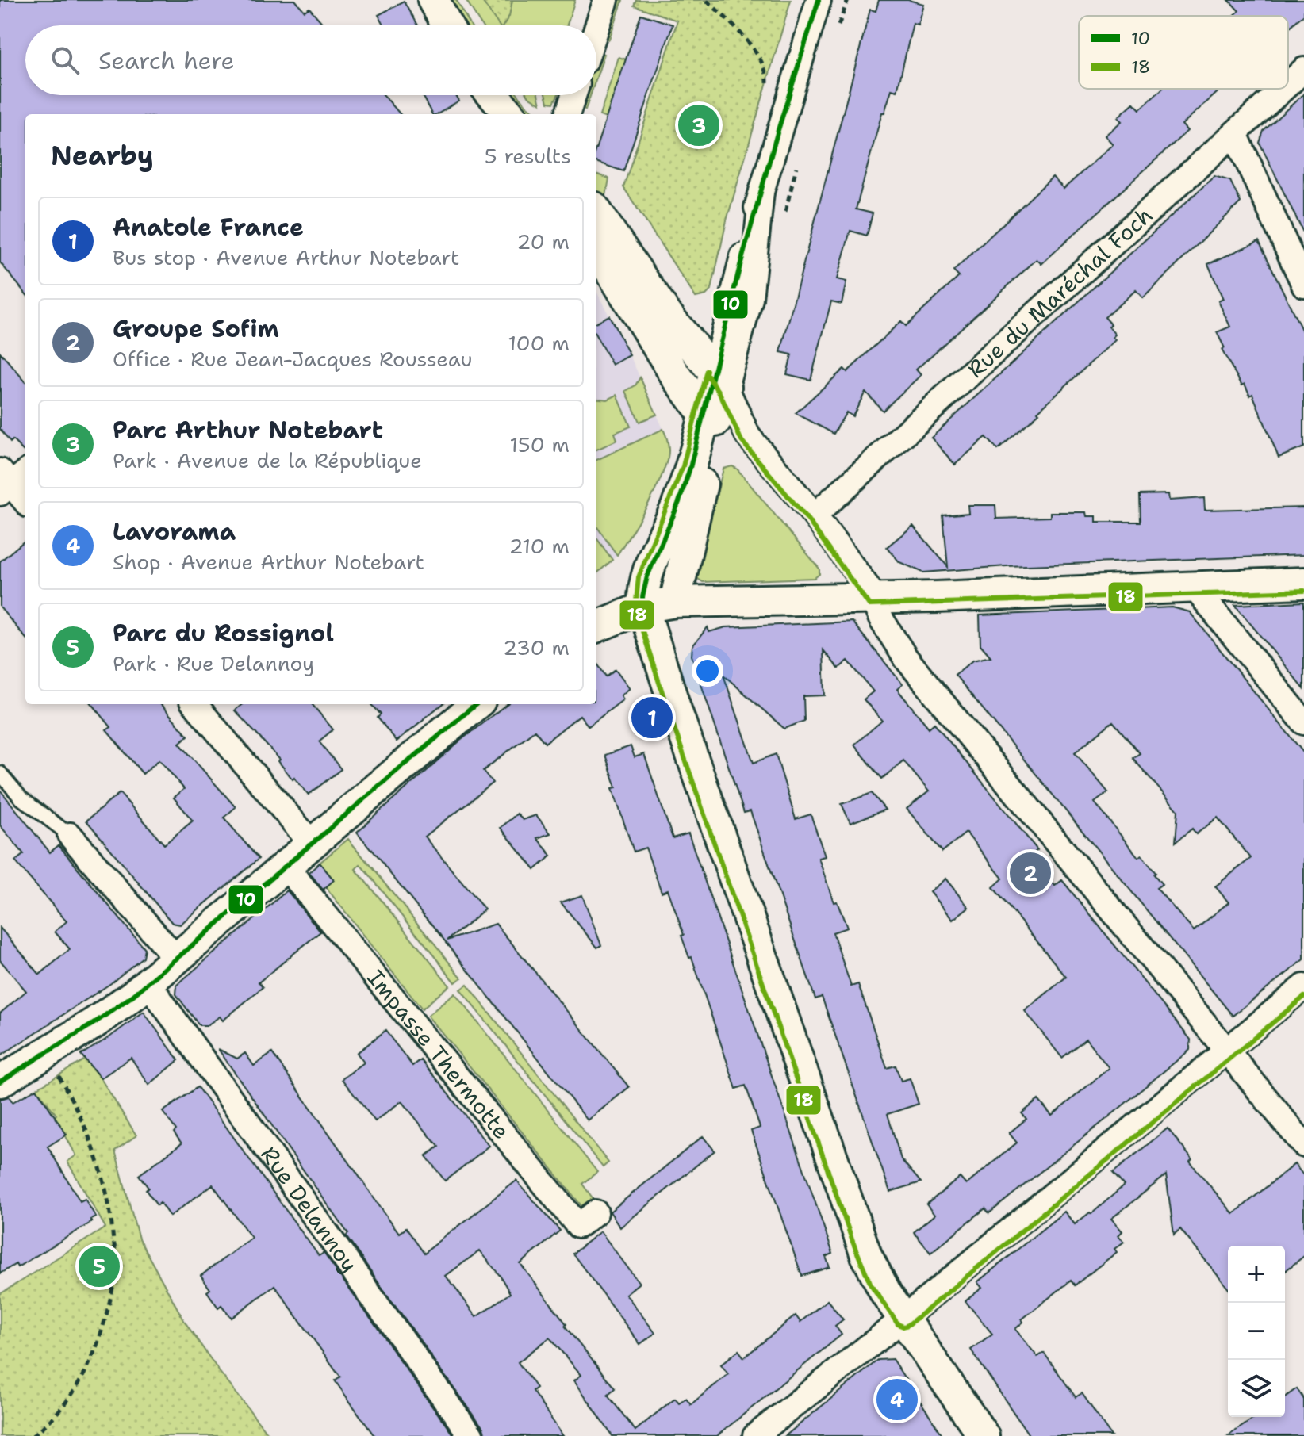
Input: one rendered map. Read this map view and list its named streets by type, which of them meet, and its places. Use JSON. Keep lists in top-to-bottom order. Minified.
{"streets":{"street":["Rue du Maréchal Foch","Impasse Thermotte","Rue Delannoy"]},"lines":["transit line 10","transit line 18"],"legend":["10","18"],"page":{"search":"Search here","pins":["3","1","2","5","4"],"heading":["Nearby","5 results"],"list":[{"mark":"1","name":"Anatole France","note":"Bus stop · Avenue Arthur Notebart","value":"20 m"},{"mark":"2","name":"Groupe Sofim","note":"Office · Rue Jean-Jacques Rousseau","value":"100 m"},{"mark":"3","name":"Parc Arthur Notebart","note":"Park · Avenue de la République","value":"150 m"},{"mark":"4","name":"Lavorama","note":"Shop · Avenue Arthur Notebart","value":"210 m"},{"mark":"5","name":"Parc du Rossignol","note":"Park · Rue Delannoy","value":"230 m"}],"map_buttons":["+","−"]}}
